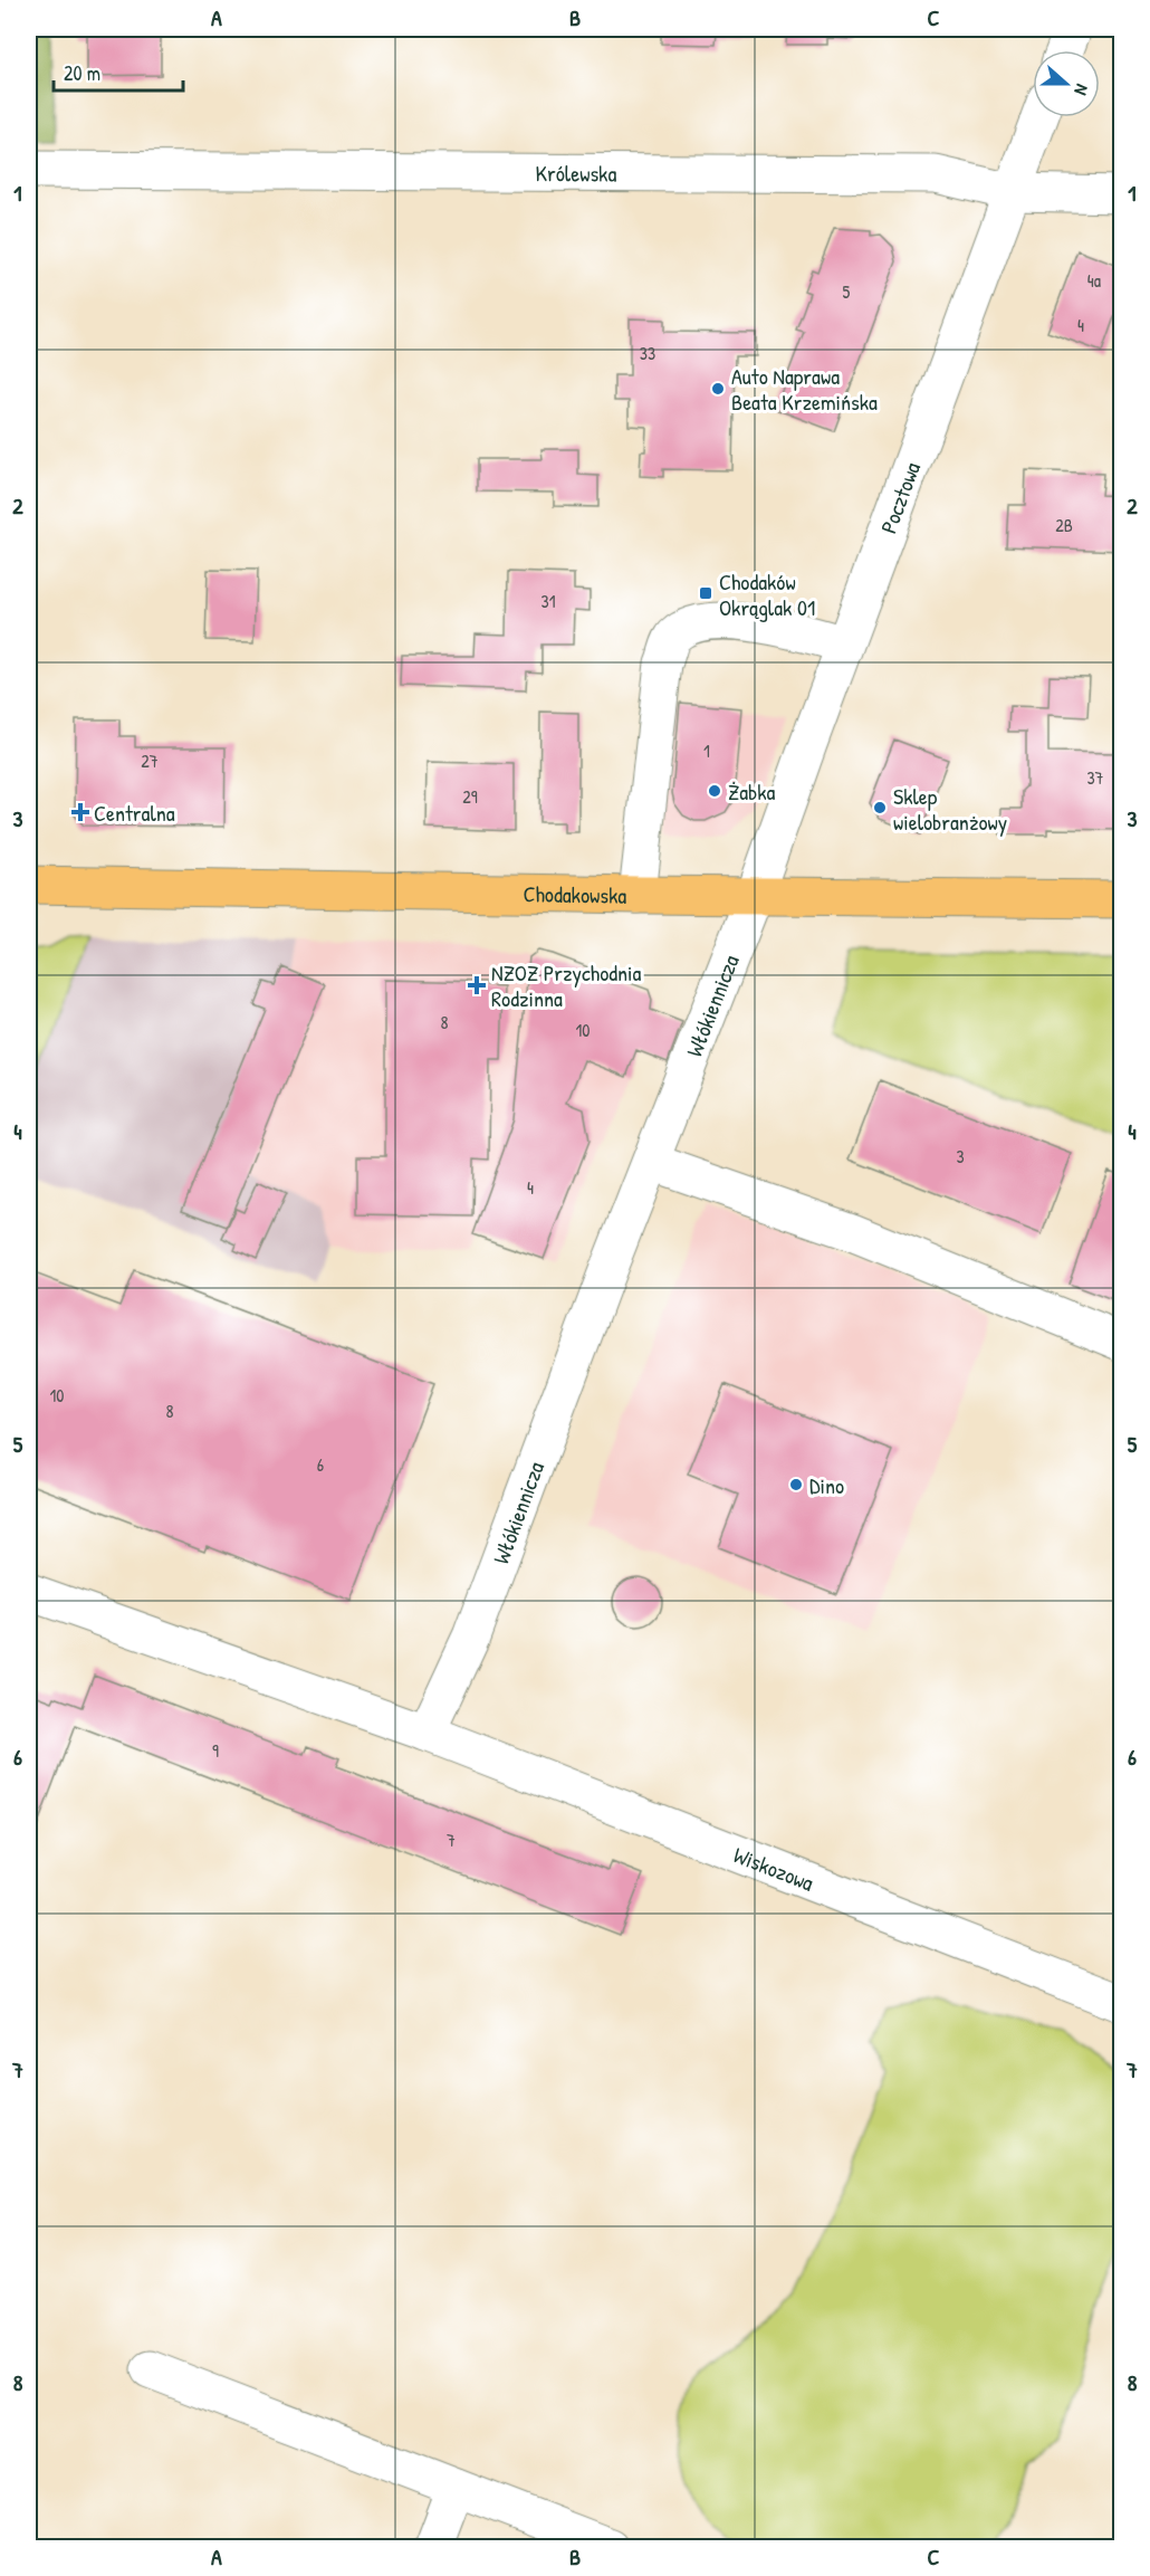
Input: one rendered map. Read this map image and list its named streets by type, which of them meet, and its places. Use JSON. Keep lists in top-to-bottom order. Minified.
{"streets":{"main road":["Chodakowska"],"street":["Królewska","Pocztowa","Włókiennicza","Wiskozowa"]},"crossings":[["Królewska","Pocztowa"],["Pocztowa","Chodakowska"],["Pocztowa","Włókiennicza"],["Chodakowska","Włókiennicza"],["Włókiennicza","Wiskozowa"]],"places":{"other":["Auto Naprawa Beata Krzemińska","Żabka","Sklep wielobranżowy","Dino"],"transit":["Chodaków Okrąglak 01"],"health":["Centralna","NZOZ Przychodnia Rodzinna"]},"house_numbers":["4a","5","4","33","2B","31","1","27","37","29","8","10","3","4","10","8","6","9","7"],"scale_bar":"20 m","north":"right","grid":{"columns":["A","B","C"],"rows":["1","2","3","4","5","6","7","8"]}}
